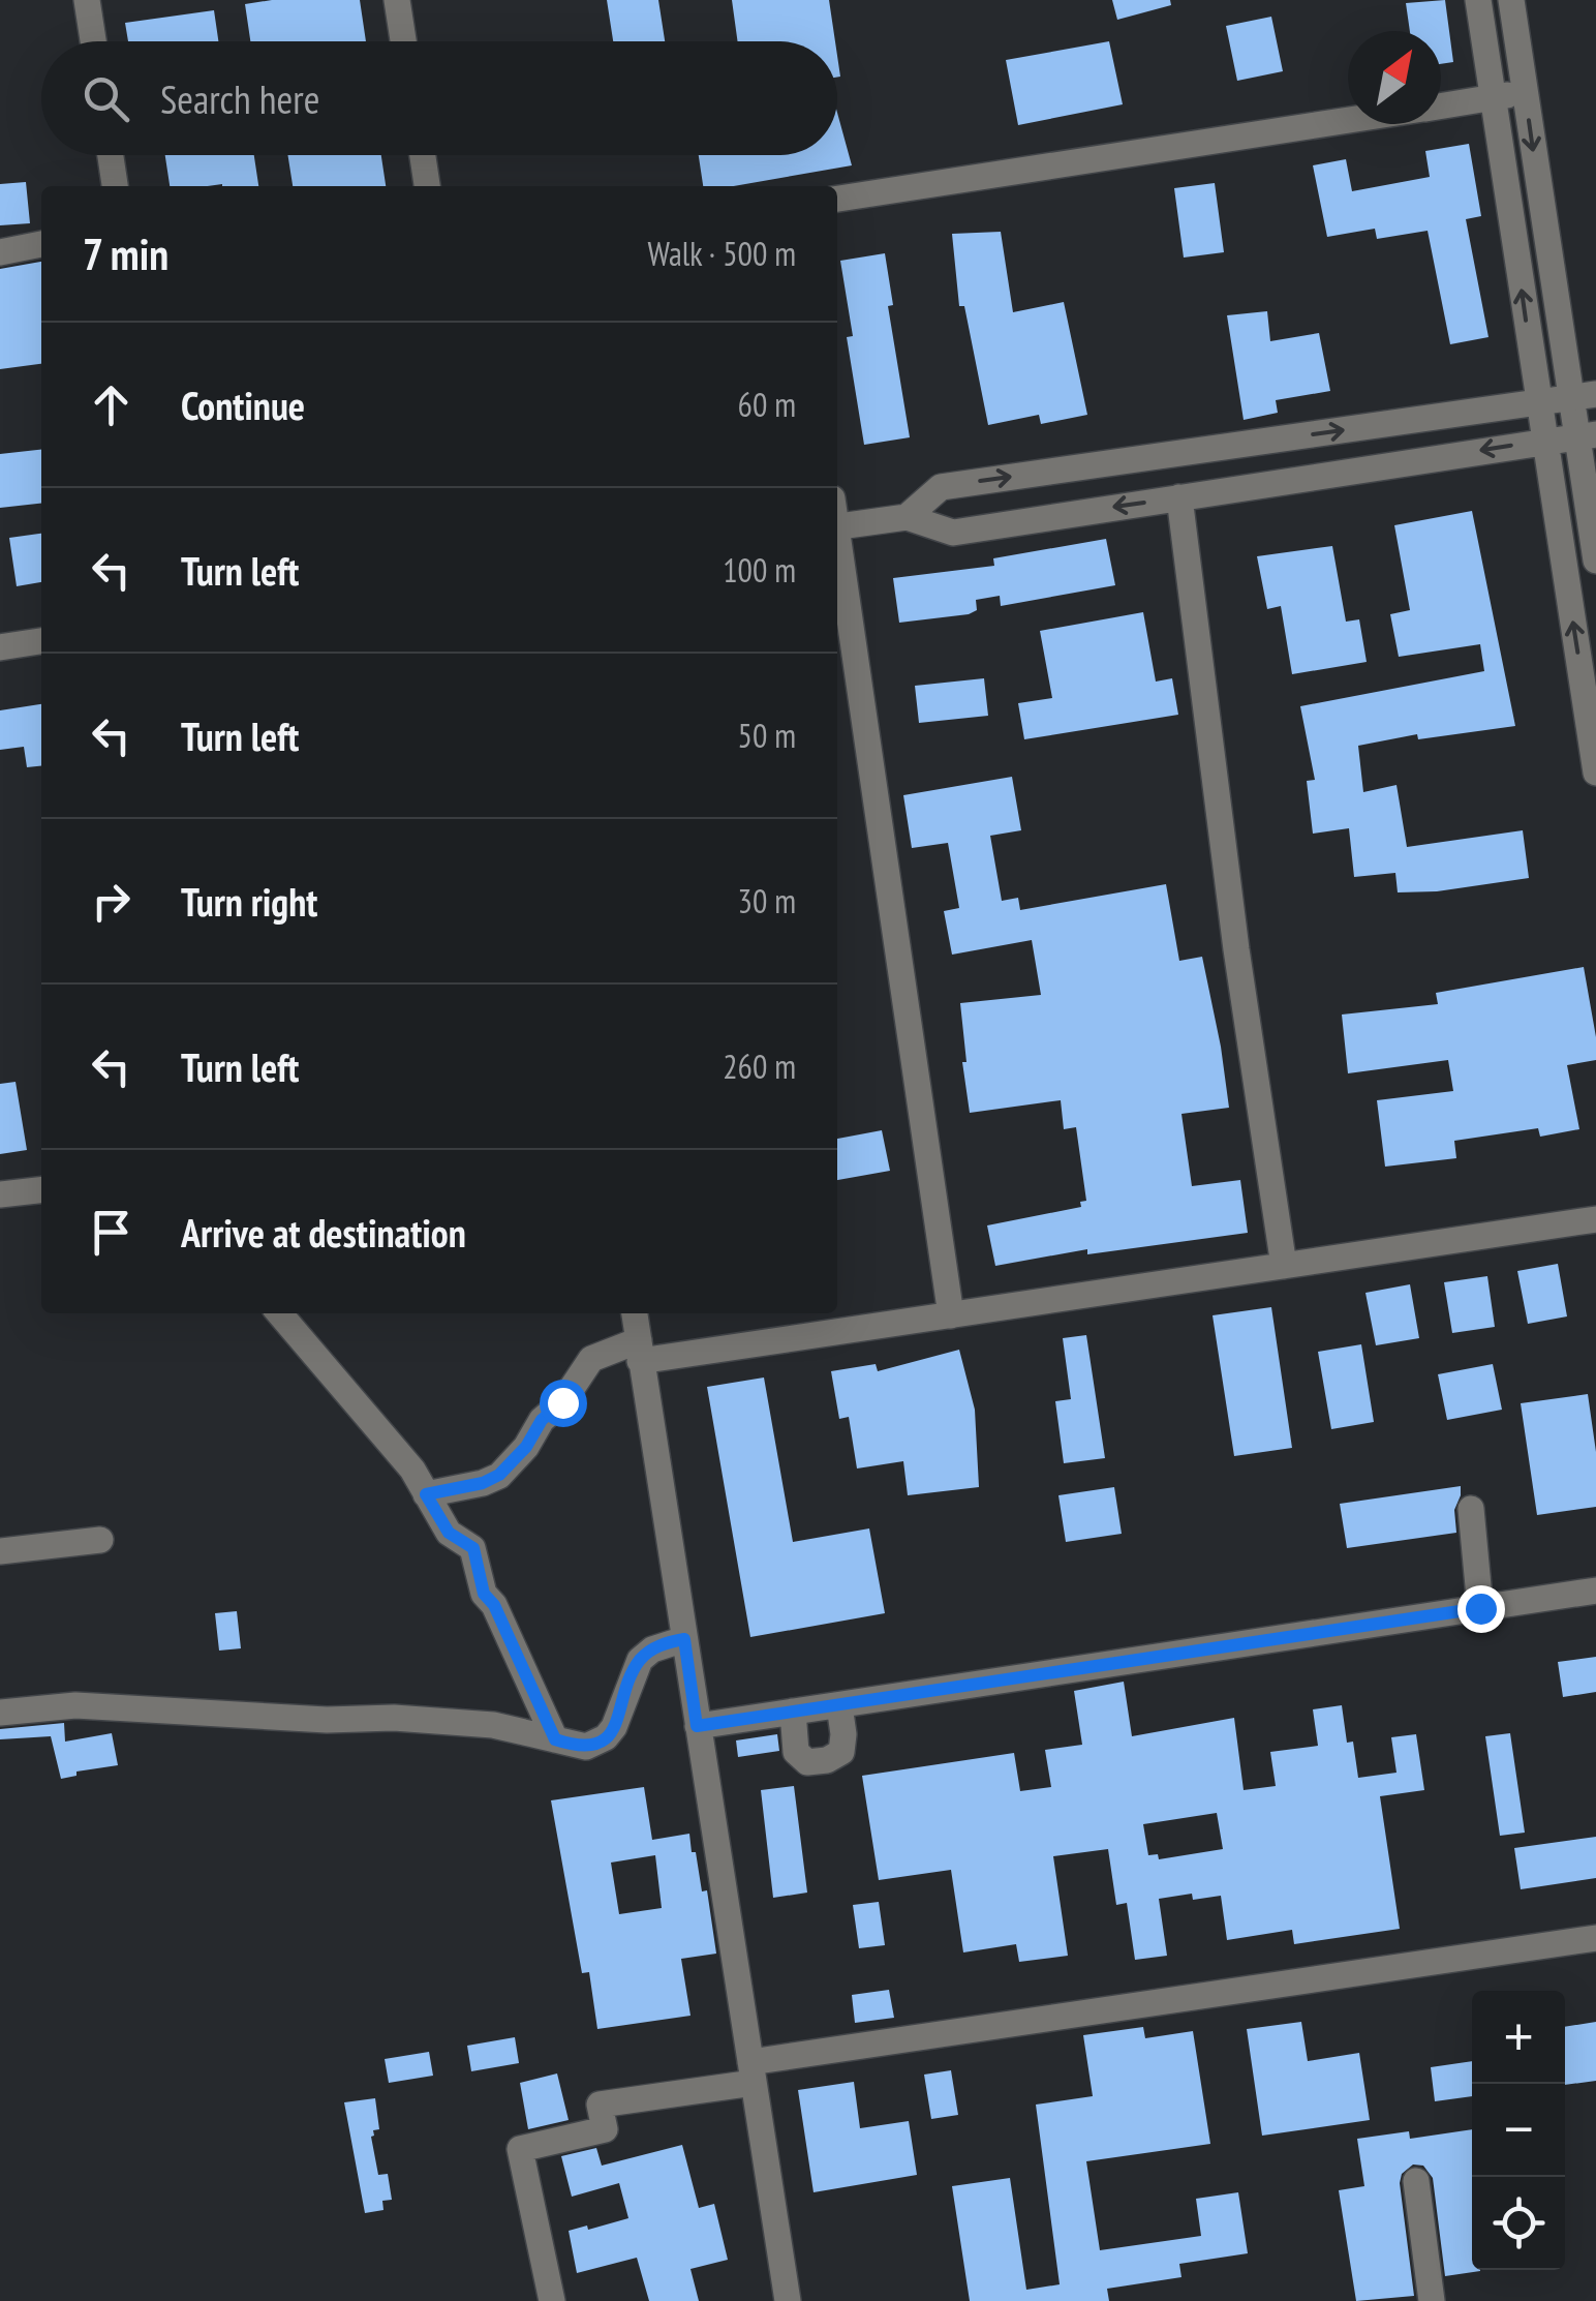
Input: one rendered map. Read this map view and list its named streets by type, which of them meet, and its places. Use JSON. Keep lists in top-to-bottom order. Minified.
{"north":"top right","page":{"search":"Search here","heading":["7 min","Walk · 500 m"],"list":[["Continue","60 m"],["Turn left","100 m"],["Turn left","50 m"],["Turn right","30 m"],["Turn left","260 m"],"Arrive at destination"],"map_buttons":["+","−"]}}
